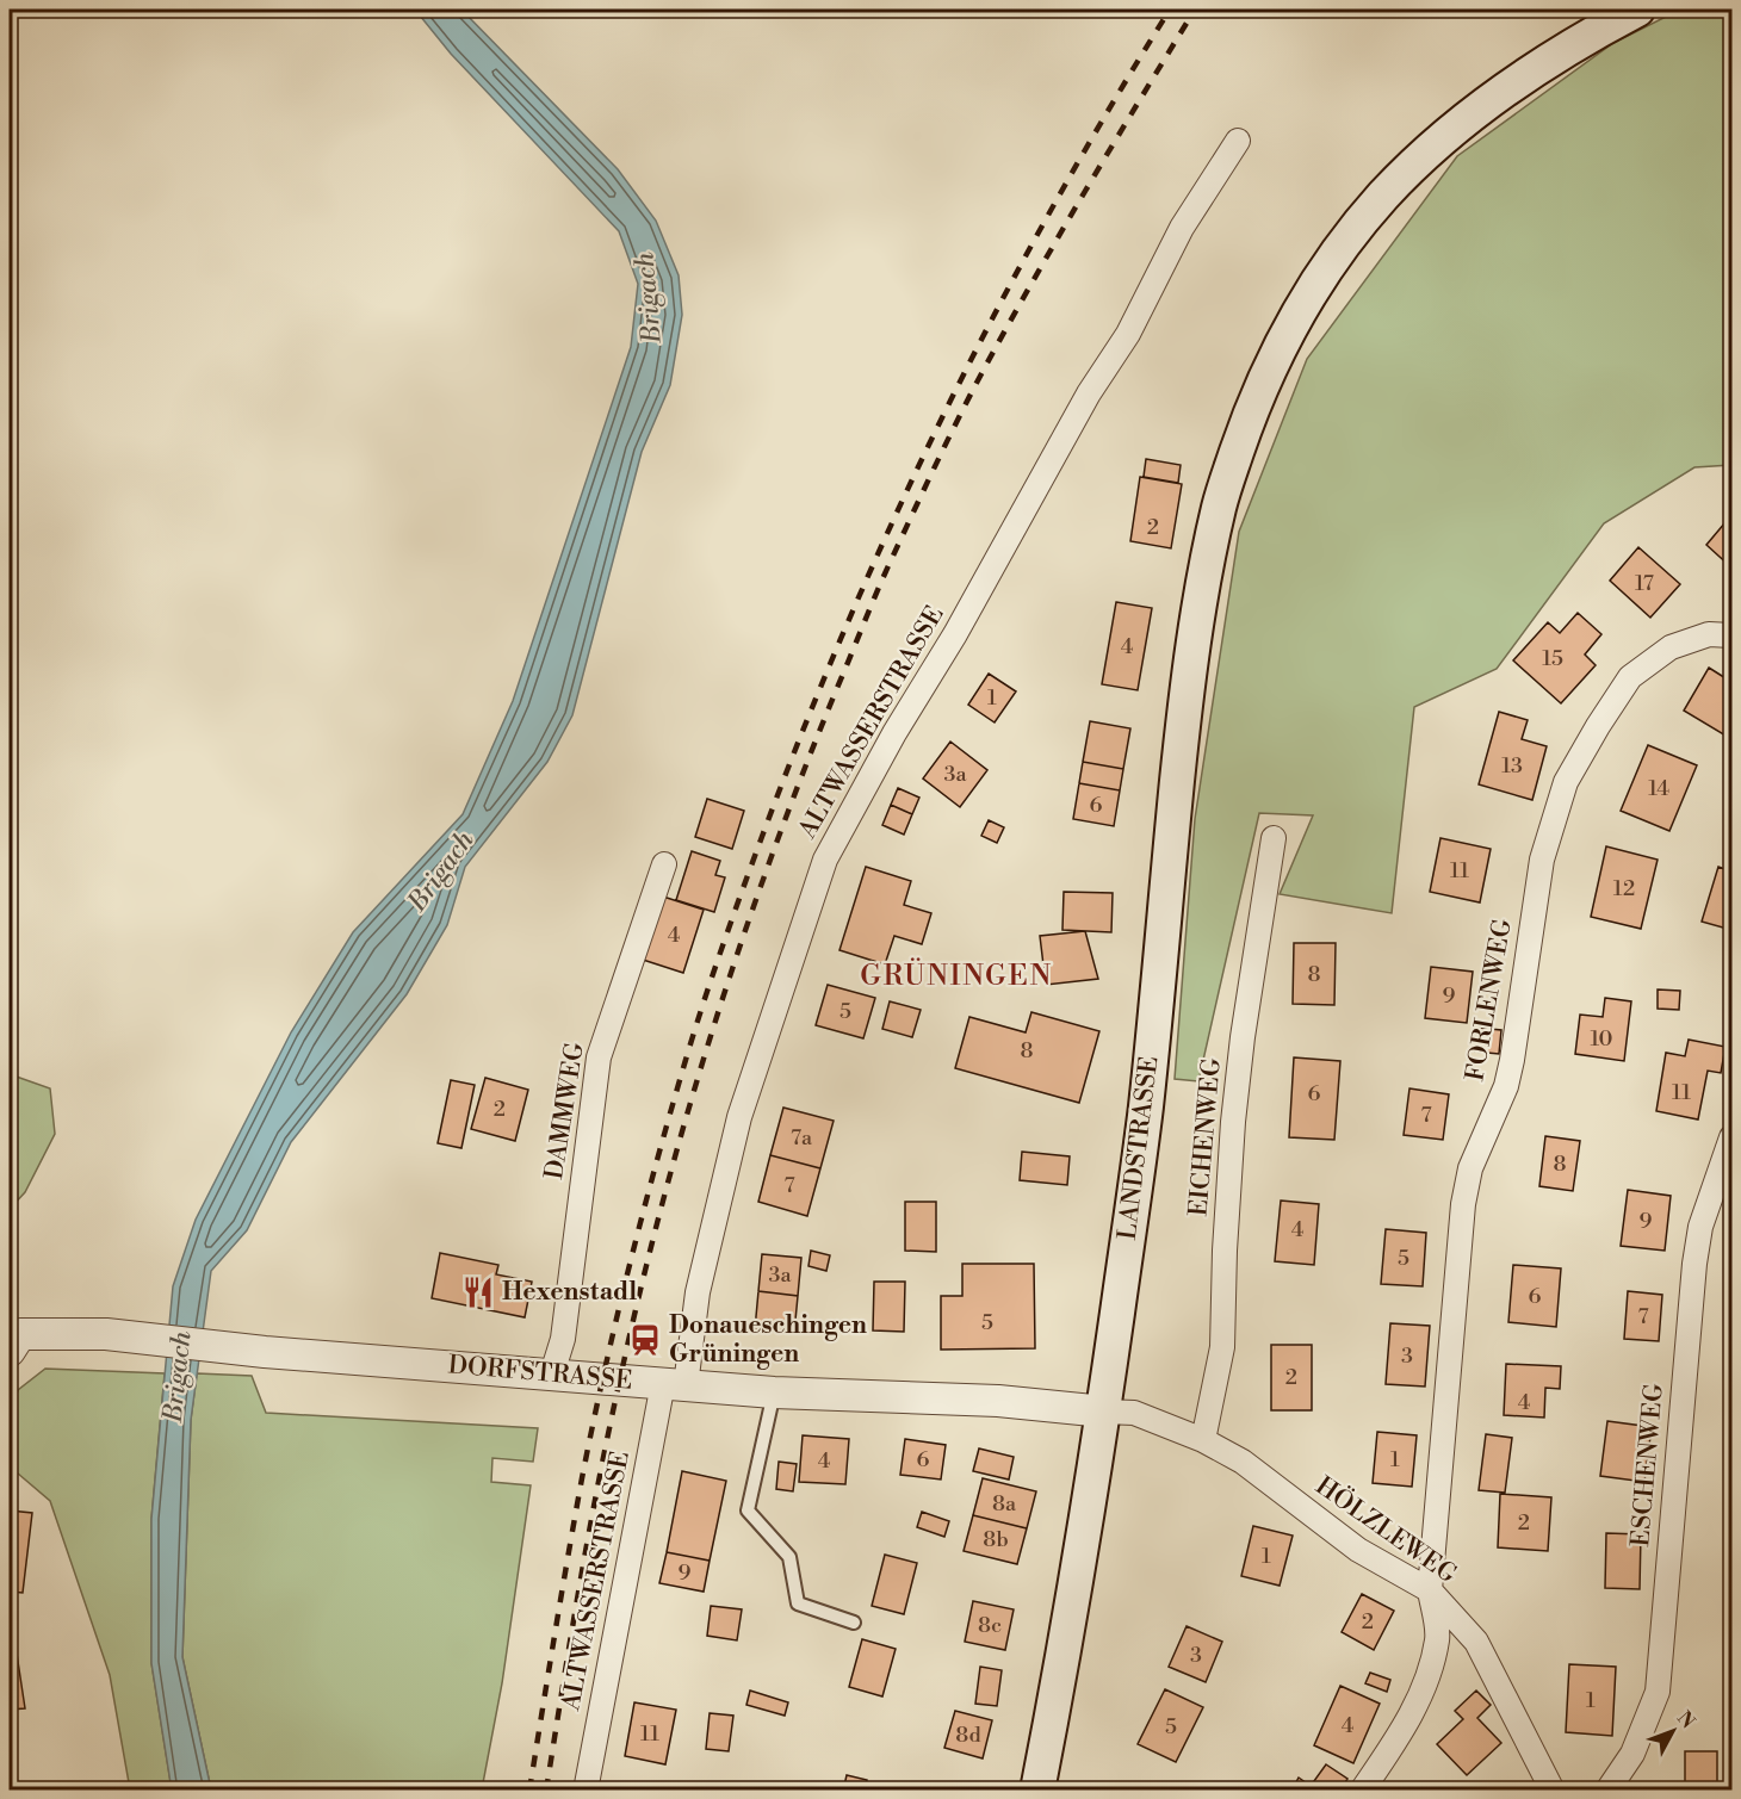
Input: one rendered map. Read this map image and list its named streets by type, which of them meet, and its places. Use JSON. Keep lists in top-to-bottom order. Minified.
{"streets":{"main road":["LANDSTRASSE"],"street":["ALTWASSERSTRASSE","FORLENWEG","DAMMWEG","EICHENWEG","DORFSTRASSE","ESCHENWEG","HÖLZLEWEG"]},"crossings":[["ALTWASSERSTRASSE","DORFSTRASSE"],["FORLENWEG","HÖLZLEWEG"],["DAMMWEG","DORFSTRASSE"],["EICHENWEG","HÖLZLEWEG"],["LANDSTRASSE","DORFSTRASSE"],["LANDSTRASSE","HÖLZLEWEG"],["DORFSTRASSE","HÖLZLEWEG"]],"districts":["GRÜNINGEN"],"water":["Brigach"],"places":{"restaurant":["Hexenstadl"],"station":["Donaueschingen Grüningen"]},"house_numbers":["2","17","4","15","1","13","3a","14","6","11","12","4","8","9","5","10","8","11","6","2","7","7a","8","7","9","4","5","3a","6","7","5","3","2","4","6","1","4","8a","2","8b","1","9","2","8c","3","1","4","5","11","8d"],"north":"top right"}
